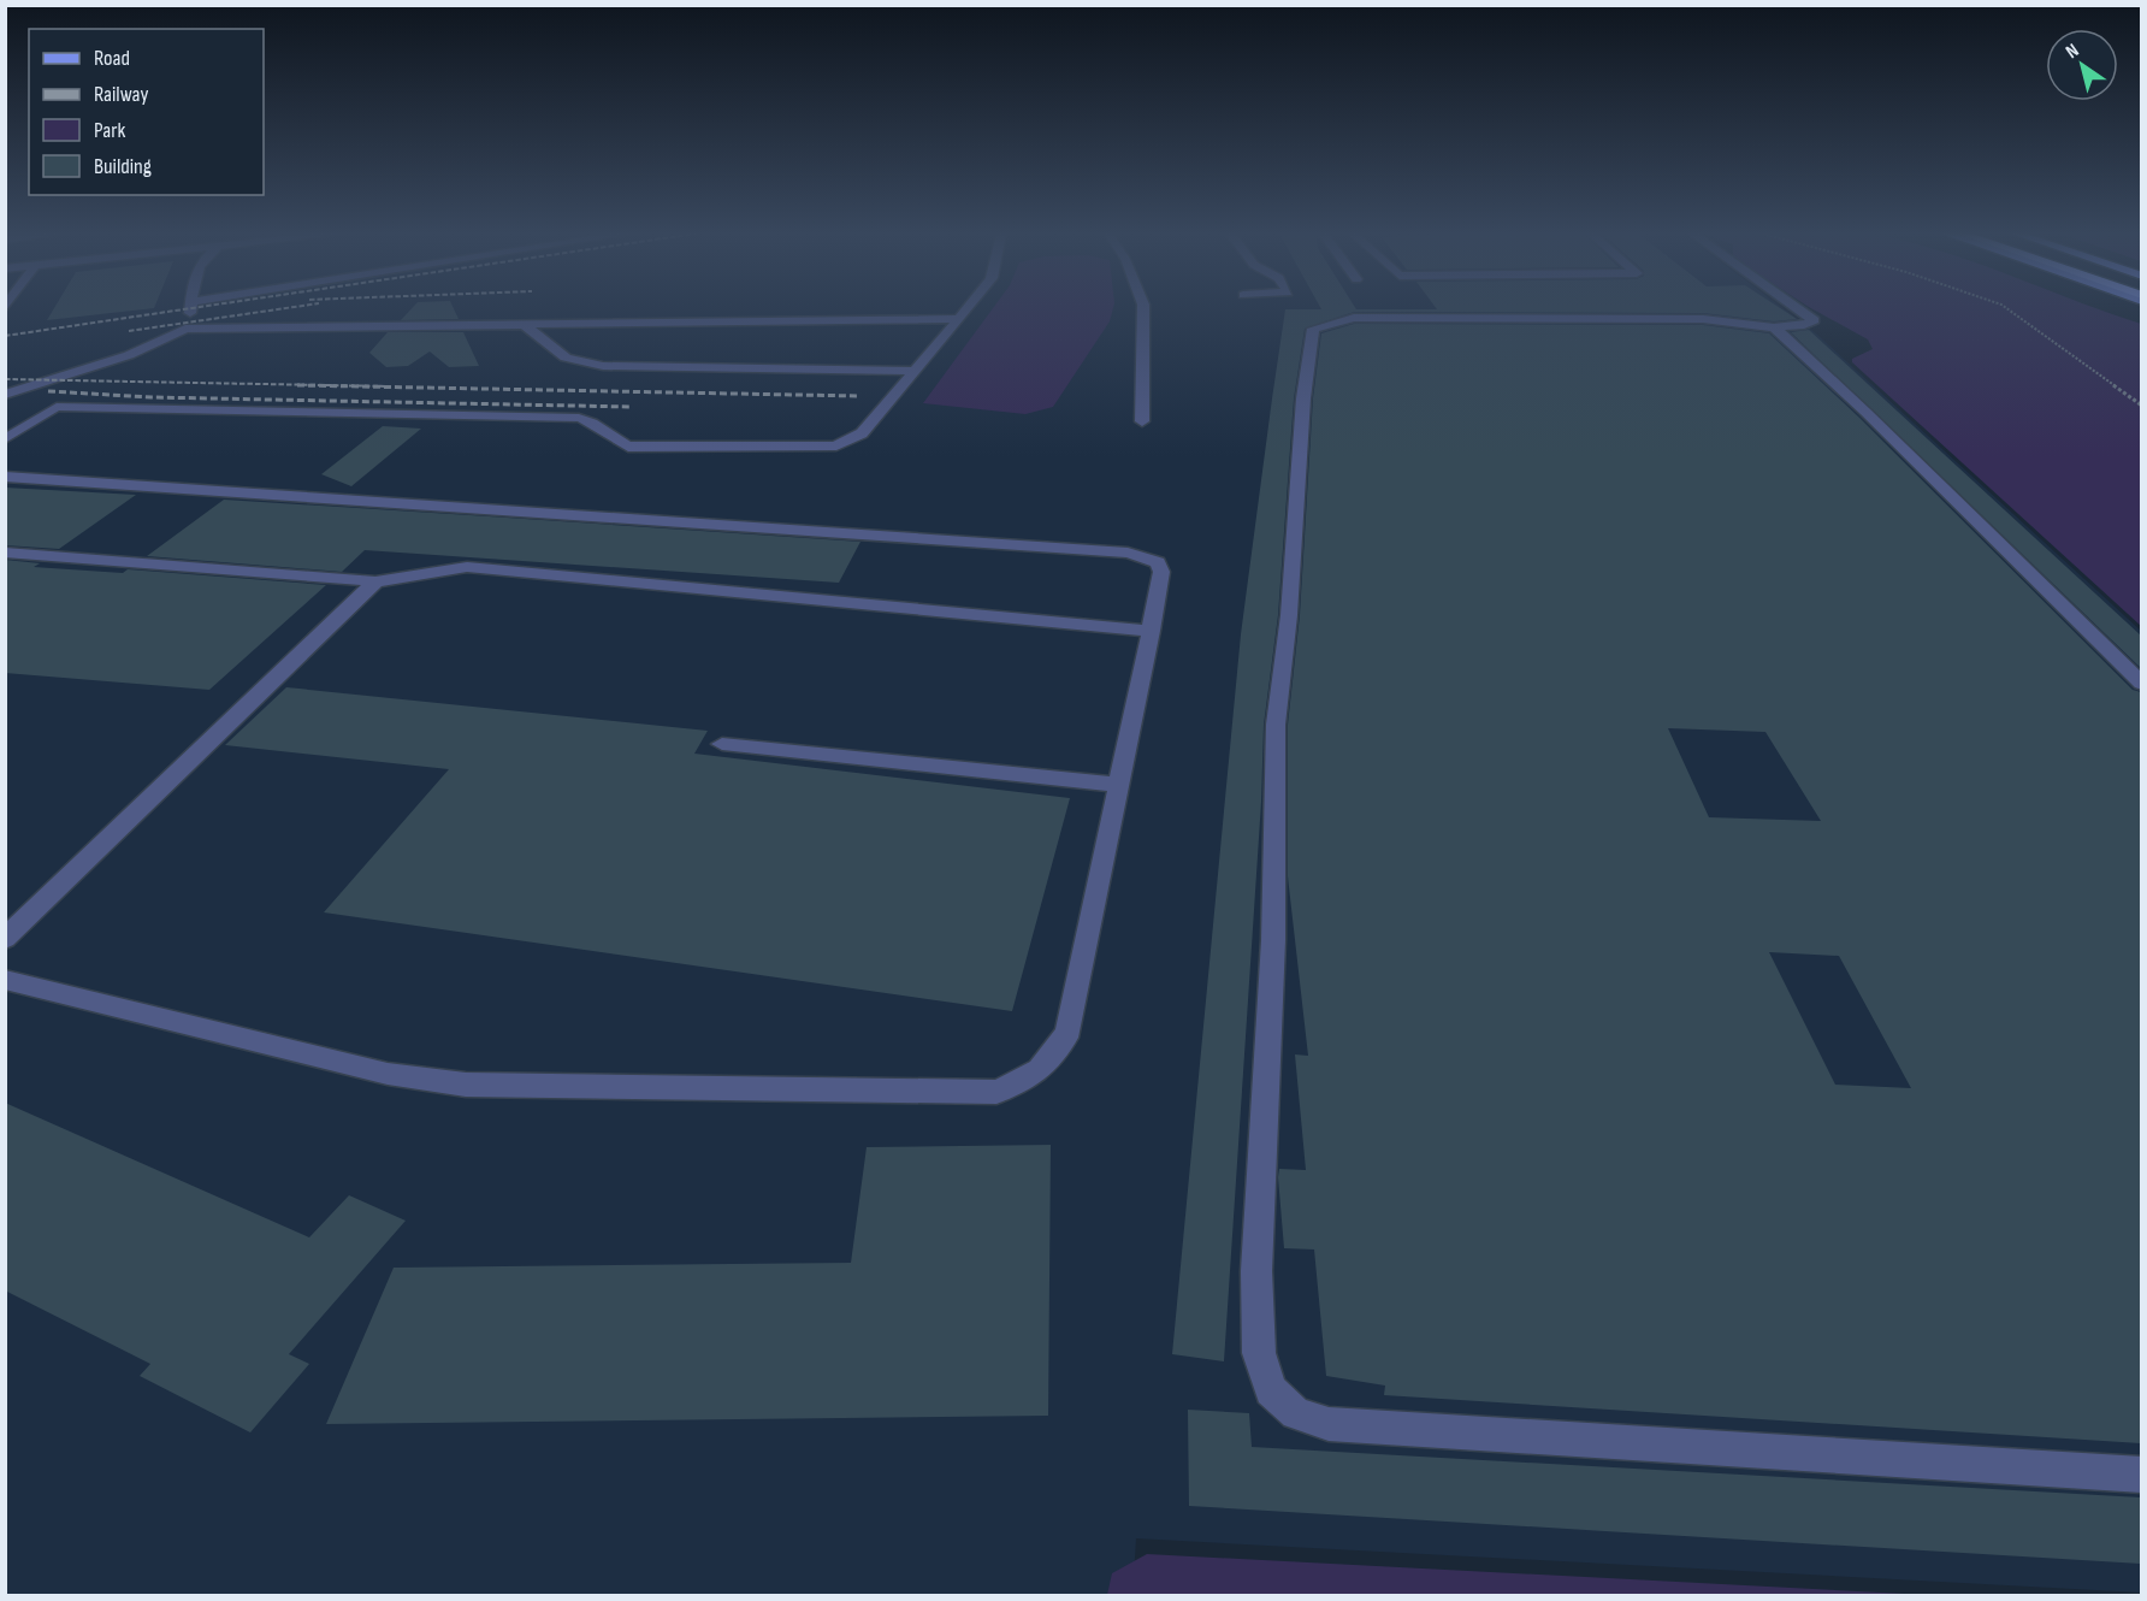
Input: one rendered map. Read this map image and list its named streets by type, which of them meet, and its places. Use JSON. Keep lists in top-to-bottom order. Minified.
{"legend":["Road","Railway","Park","Building"],"north":"top left"}
